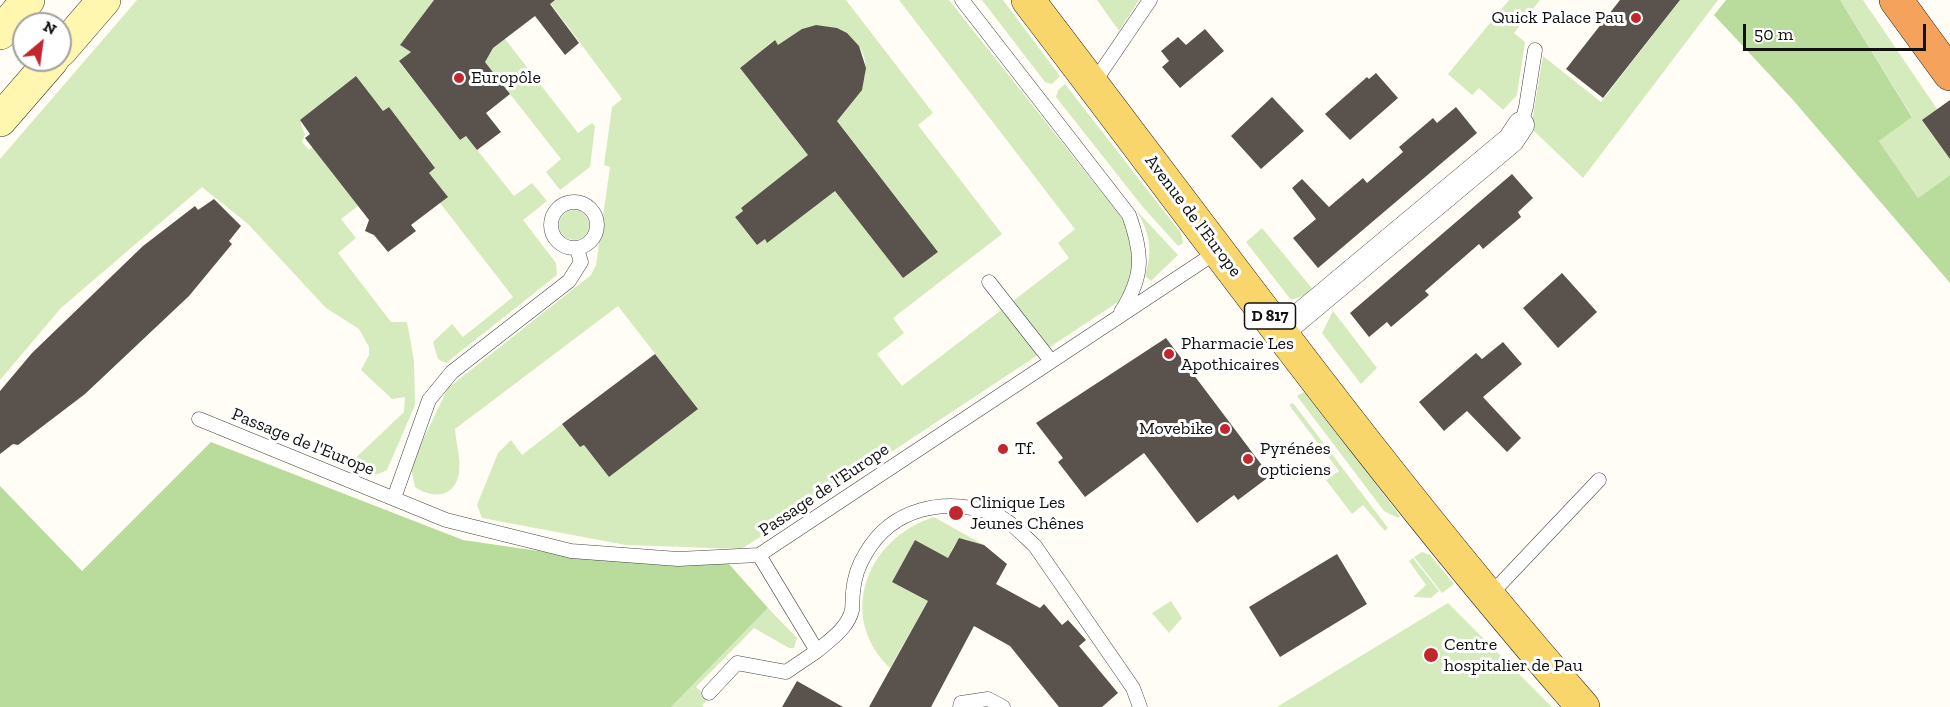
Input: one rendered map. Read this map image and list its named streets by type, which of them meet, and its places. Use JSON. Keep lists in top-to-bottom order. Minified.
{"streets":{"main road":["Avenue de l'Europe","D 817"],"lane":["Passage de l'Europe"]},"crossings":[["Avenue de l'Europe","Passage de l'Europe"]],"places":["Quick Palace Pau","Europôle","Pharmacie Les Apothicaires","Movebike","Tf.","Pyrénées opticiens","Clinique Les Jeunes Chênes","Centre hospitalier de Pau"],"scale_bar":"50 m","north":"top right"}
